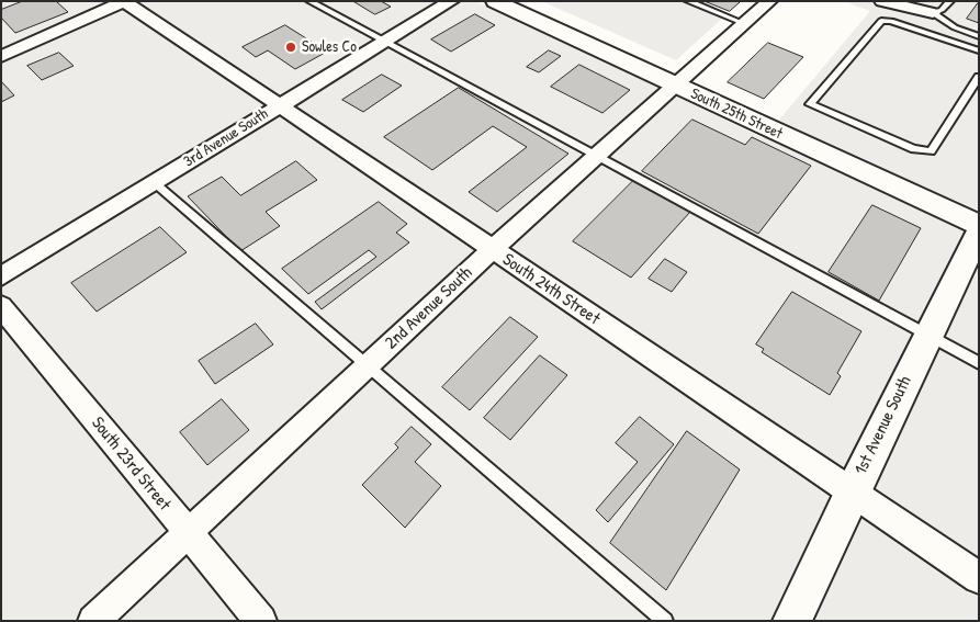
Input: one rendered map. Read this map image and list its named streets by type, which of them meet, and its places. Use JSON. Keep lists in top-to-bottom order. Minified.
{"streets":{"street":["South 25th Street","3rd Avenue South","South 24th Street","2nd Avenue South","1st Avenue South","South 23rd Street"]},"crossings":[["South 25th Street","2nd Avenue South"],["3rd Avenue South","South 24th Street"],["South 24th Street","2nd Avenue South"],["South 24th Street","1st Avenue South"],["2nd Avenue South","South 23rd Street"]],"places":["Sowles Co"]}
